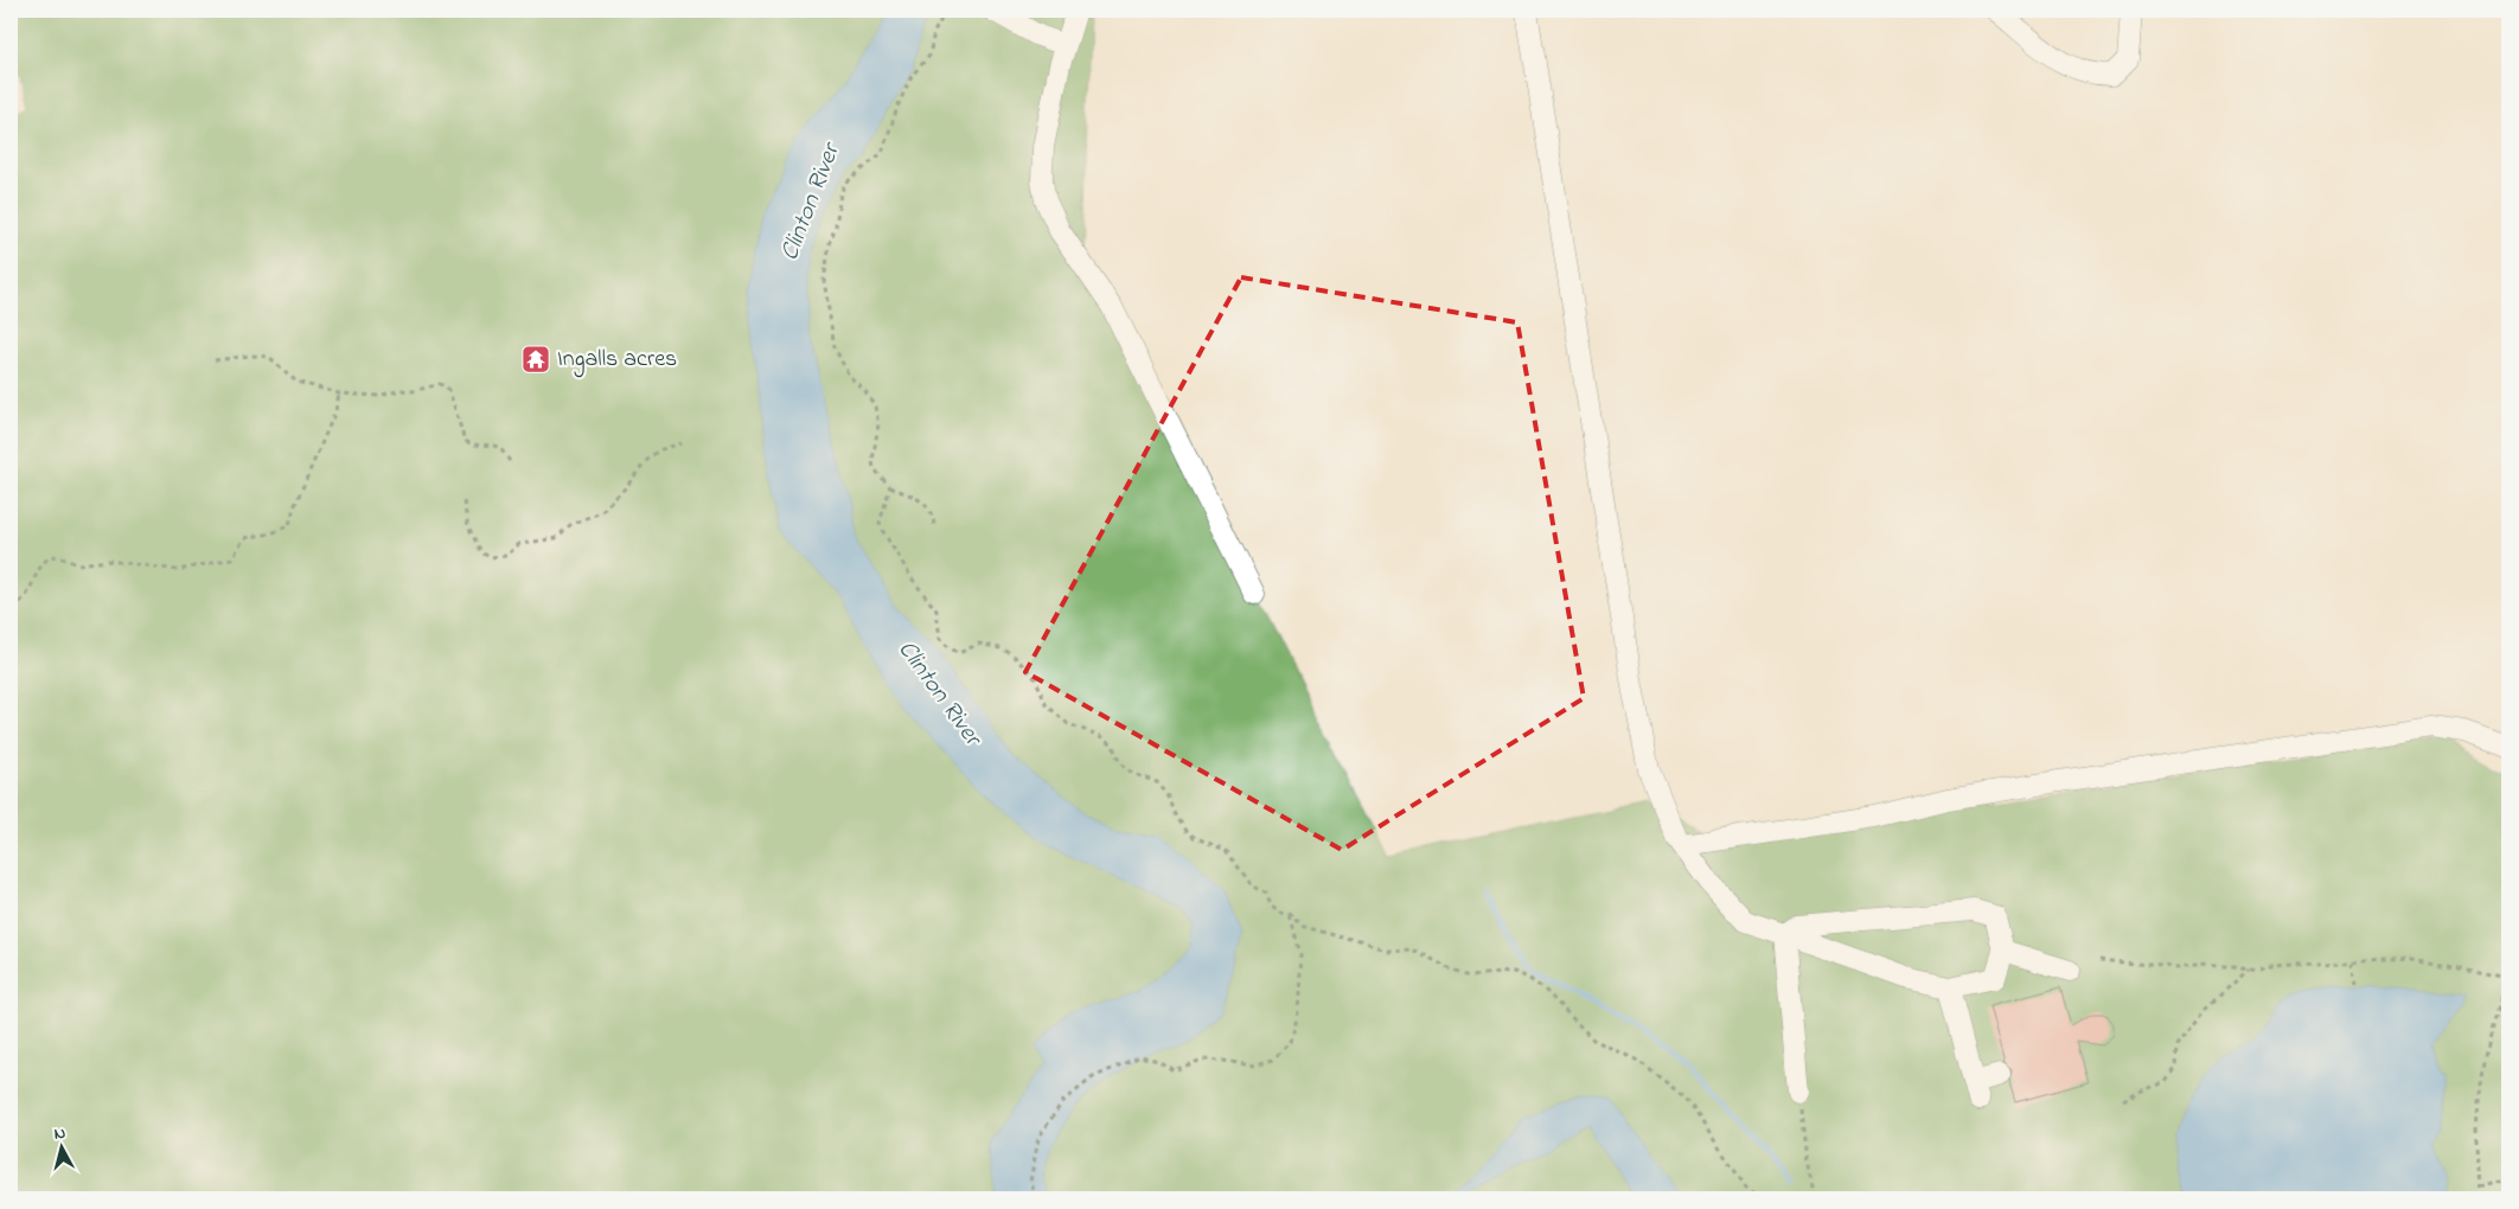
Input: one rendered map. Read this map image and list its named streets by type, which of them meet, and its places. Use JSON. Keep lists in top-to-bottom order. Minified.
{"water":["Clinton River"],"places":{"temple":["Ingalls acres"]},"north":"top"}
